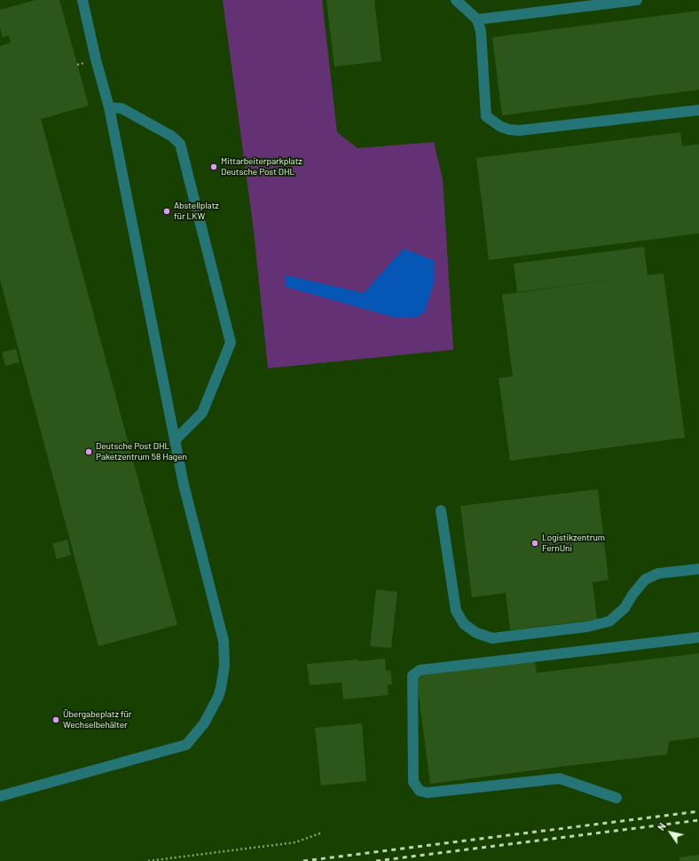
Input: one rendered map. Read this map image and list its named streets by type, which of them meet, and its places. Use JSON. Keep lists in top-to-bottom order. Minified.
{"places":["Mittarbeiterparkplatz Deutsche Post DHL","Abstellplatz für LKW","Deutsche Post DHL Paketzentrum 58 Hagen","Logistikzentrum FernUni","Übergabeplatz für Wechselbehälter"],"north":"top left"}
